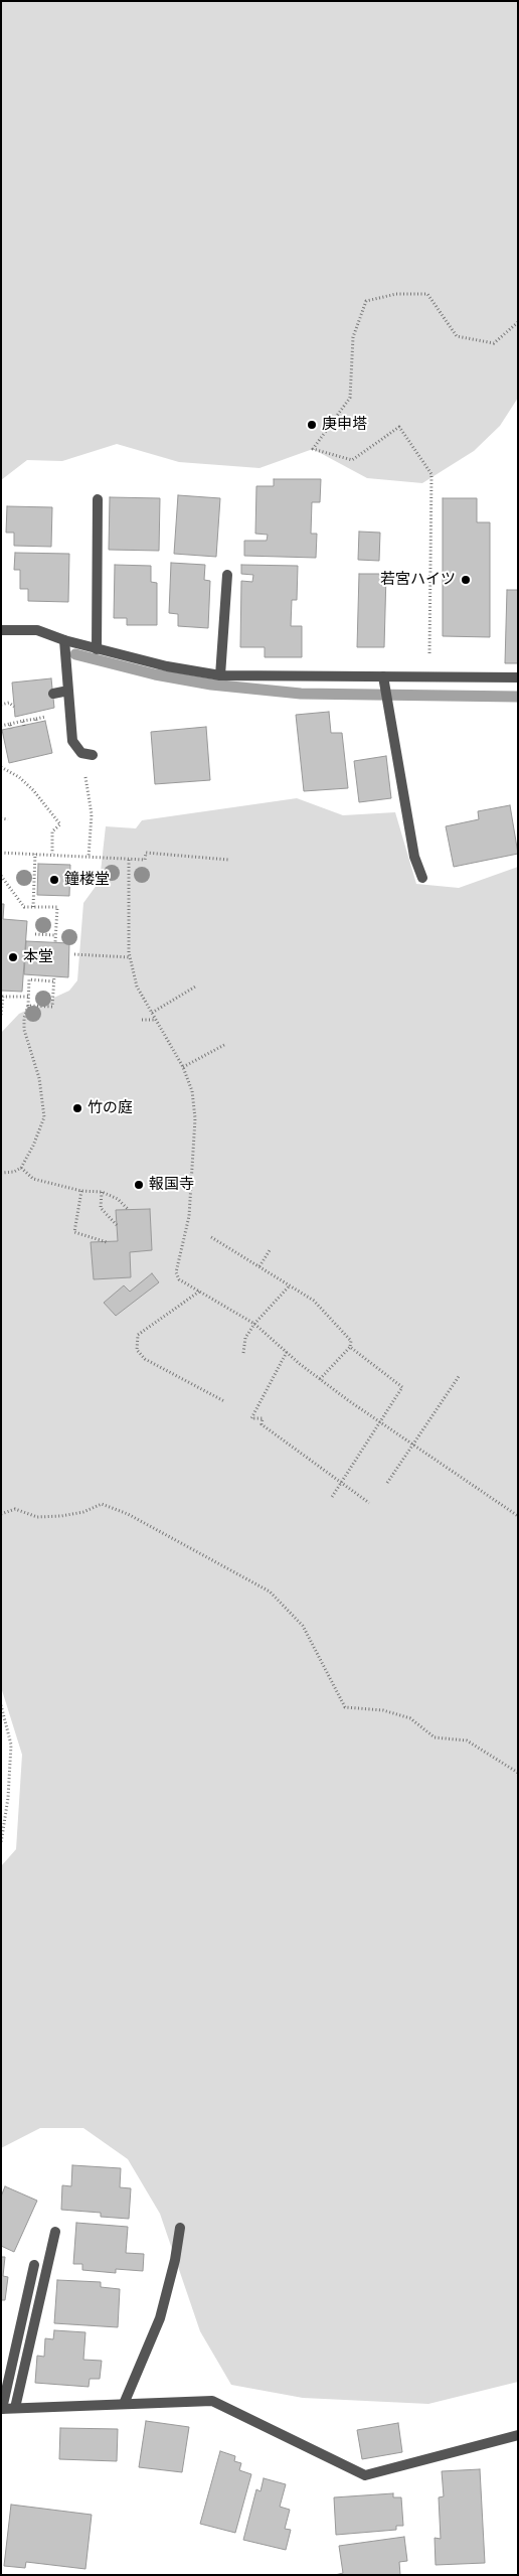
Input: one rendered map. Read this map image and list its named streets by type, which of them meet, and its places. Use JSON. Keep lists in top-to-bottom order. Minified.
{"places":["庚申塔","若宮ハイツ","鐘楼堂","本堂","竹の庭","報国寺"]}
